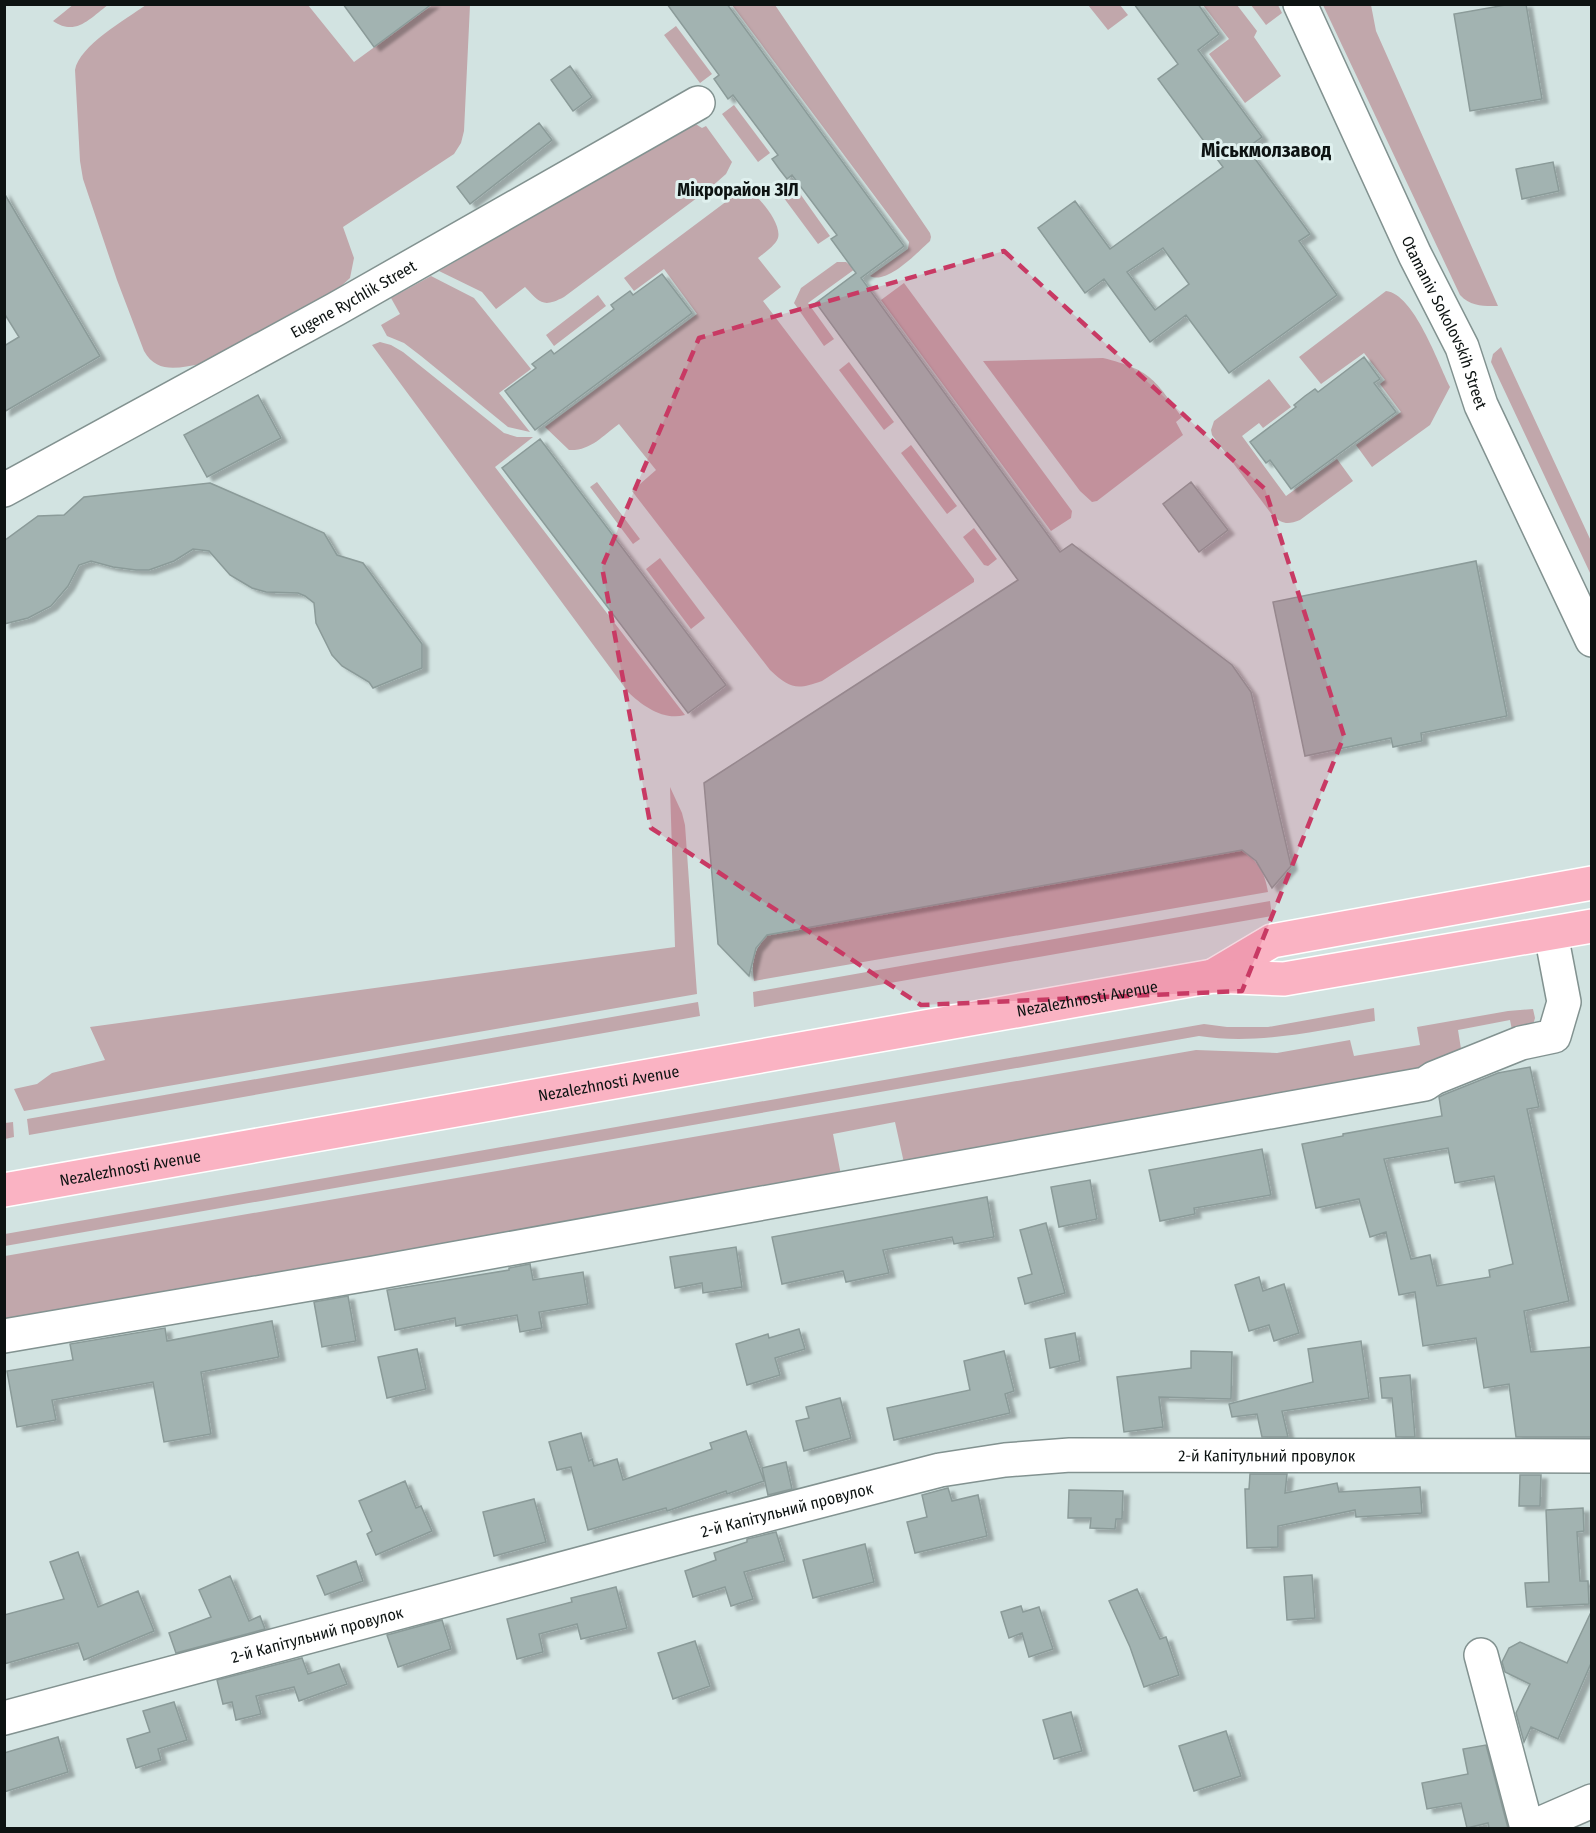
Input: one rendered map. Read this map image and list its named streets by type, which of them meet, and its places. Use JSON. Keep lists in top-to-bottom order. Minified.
{"streets":{"main road":["Nezalezhnosti Avenue"],"street":["Eugene Rychlik Street","Otamaniv Sokolovskih Street","2-й Капітульний провулок"]},"districts":["Міськмолзавод","Мікрорайон ЗІЛ"]}
